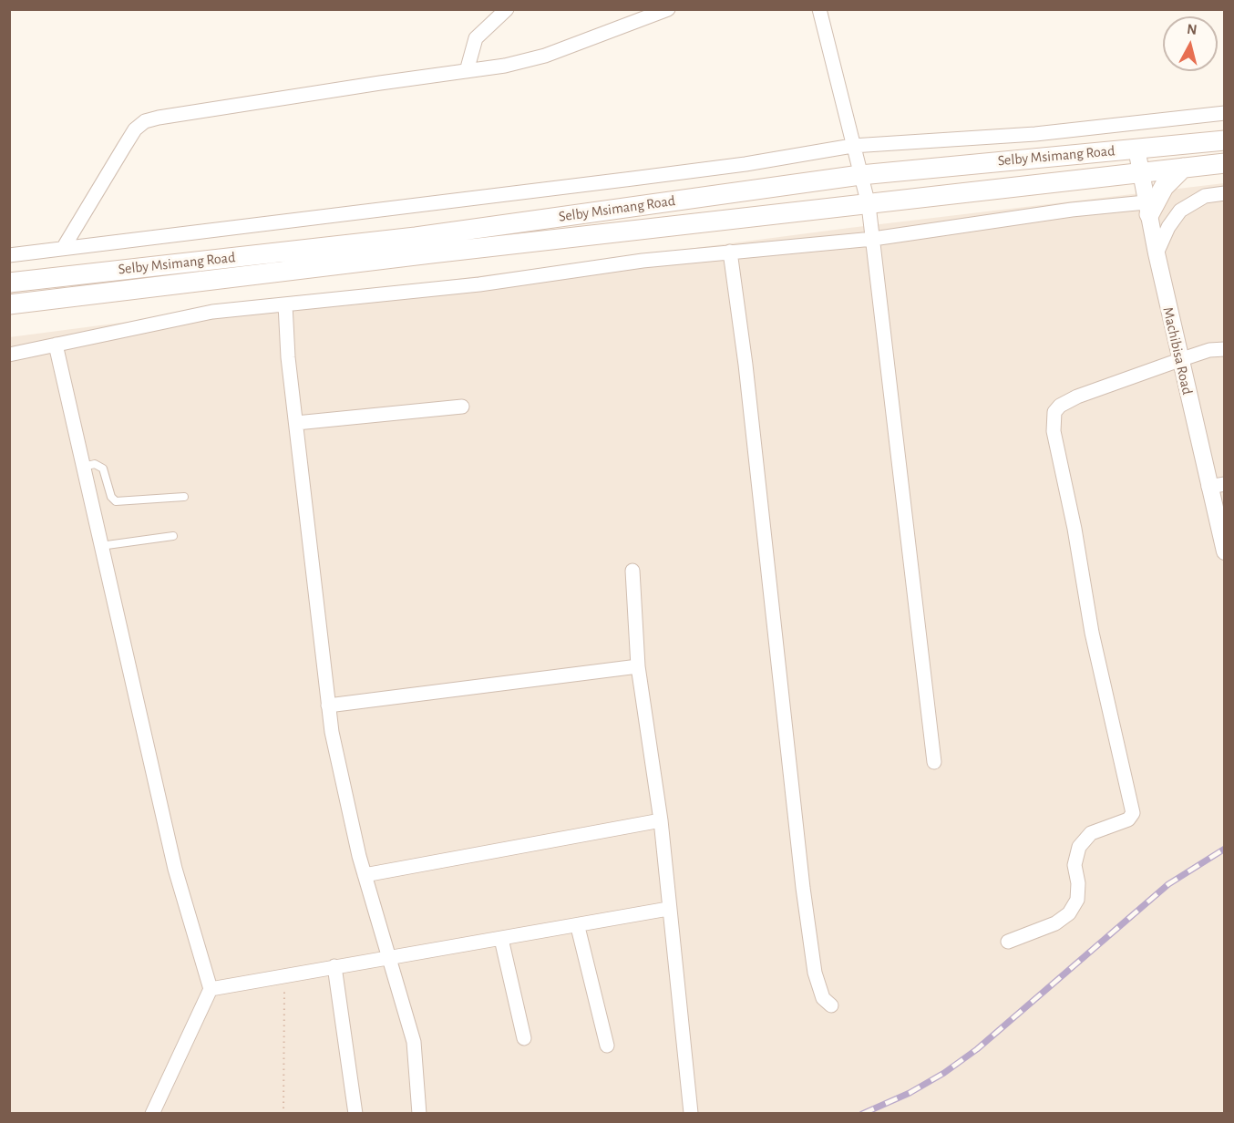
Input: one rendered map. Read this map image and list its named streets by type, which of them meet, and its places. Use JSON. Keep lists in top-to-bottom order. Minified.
{"streets":{"main road":["Selby Msimang Road"],"street":["Machibisa Road"]},"crossings":[["Selby Msimang Road","Machibisa Road"]],"north":"top"}
